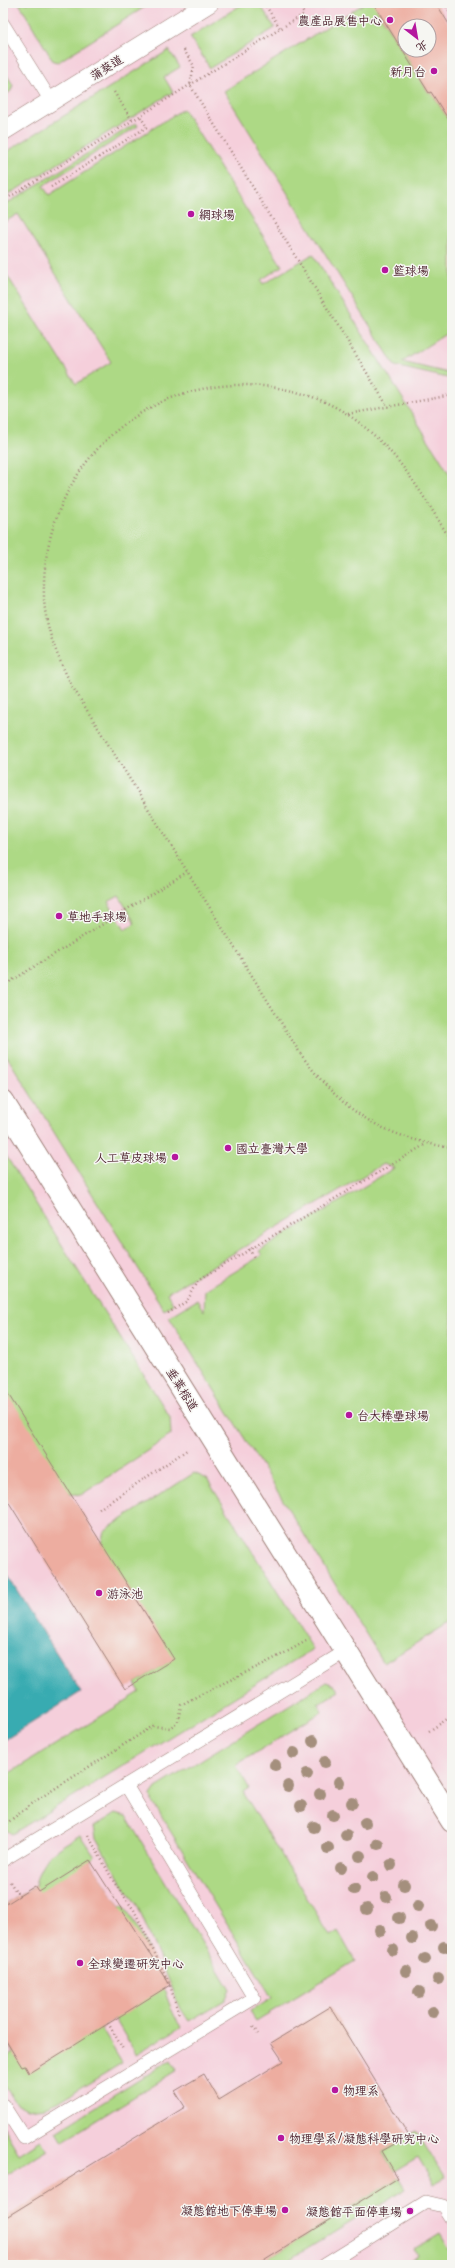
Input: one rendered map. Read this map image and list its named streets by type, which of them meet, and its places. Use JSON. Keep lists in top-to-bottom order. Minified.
{"streets":{"street":["蒲葵道","垂葉榕道"]},"places":["農產品展售中心","新月台","網球場","籃球場","草地手球場","國立臺灣大學","人工草皮球場","台大棒壘球場","游泳池","全球變遷研究中心","物理系","物理學系/凝態科學研究中心","凝態館地下停車場","凝態館平面停車場"],"north":"bottom right"}
